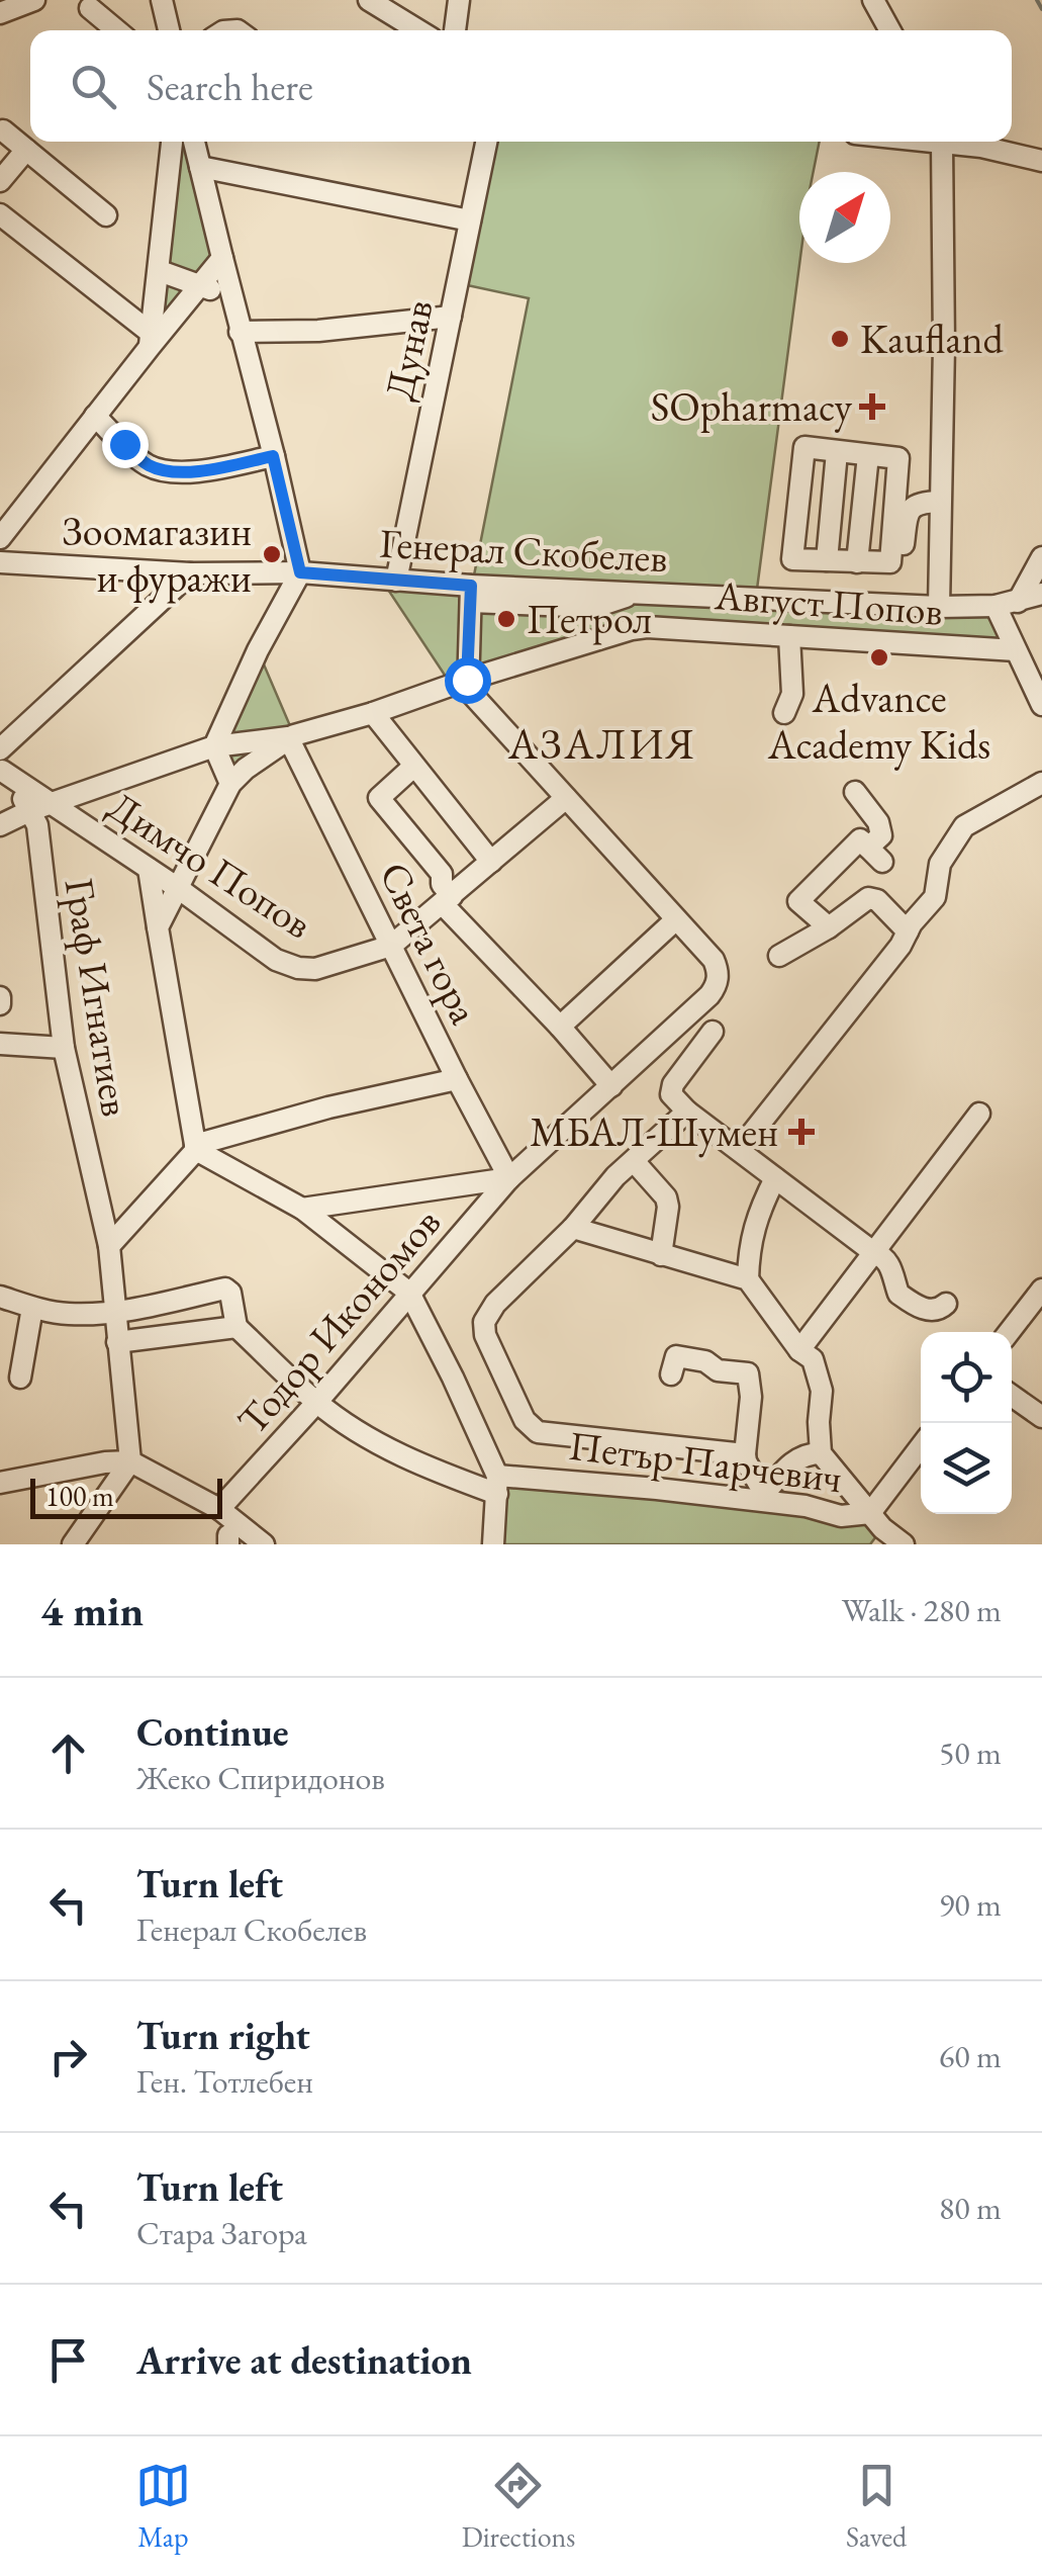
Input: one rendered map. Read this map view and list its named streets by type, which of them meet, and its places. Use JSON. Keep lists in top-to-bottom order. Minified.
{"streets":{"street":["Дунав","Генерал Скобелев","Август Попов","Димчо Попов","Света гора","Граф Игнатиев","Тодор Икономов","Петър Парчевич"]},"crossings":[["Дунав","Генерал Скобелев"],["Август Попов","Димчо Попов"],["Август Попов","Света гора"],["Димчо Попов","Света гора"],["Димчо Попов","Граф Игнатиев"],["Света гора","Тодор Икономов"],["Тодор Икономов","Петър Парчевич"]],"districts":["АЗАЛИЯ"],"places":{"other":["Kaufland","Зоомагазин и фуражи","Петрол","Advance Academy Kids"],"health":["SOpharmacy","МБАЛ-Шумен"]},"scale_bar":"100 m","north":"top right","page":{"search":"Search here","scale":"100 m","heading":["4 min","Walk · 280 m"],"list":[["Continue","Жеко Спиридонов","50 m"],["Turn left","Генерал Скобелев","90 m"],["Turn right","Ген. Тотлебен","60 m"],["Turn left","Стара Загора","80 m"],"Arrive at destination"],"nav":["Map","Directions","Saved"]}}
